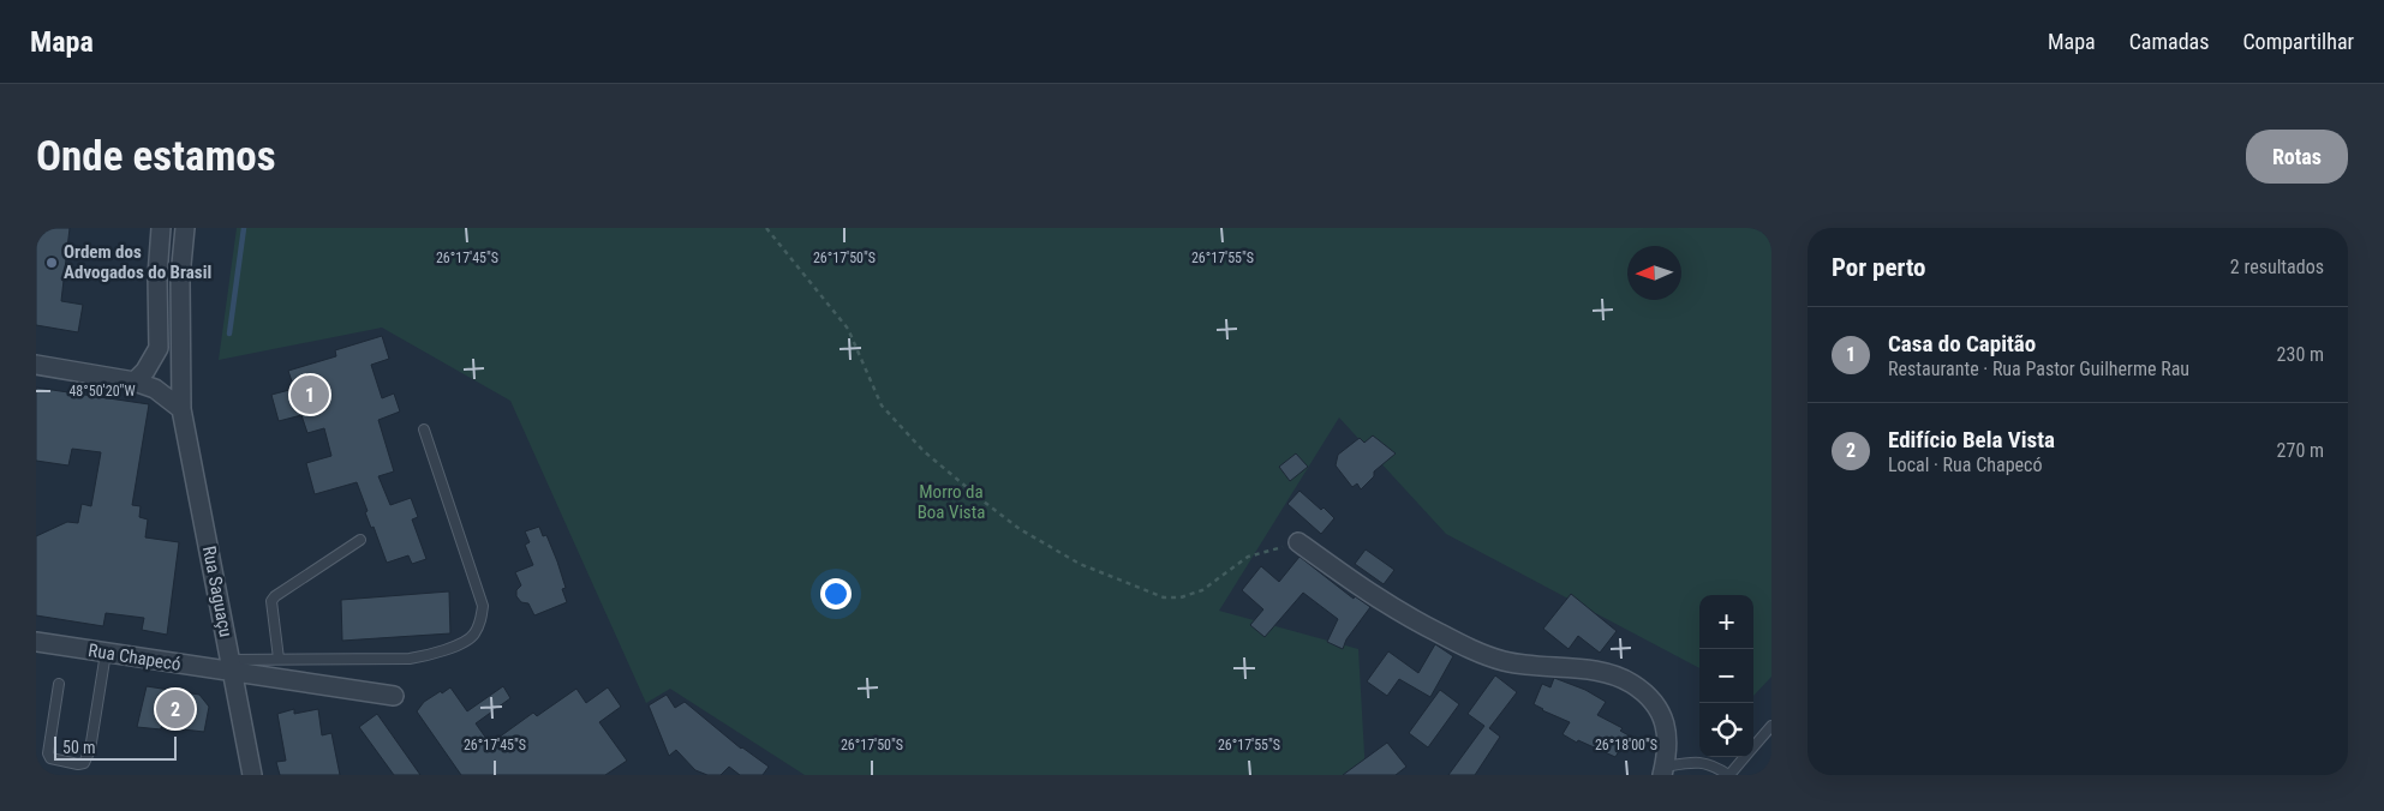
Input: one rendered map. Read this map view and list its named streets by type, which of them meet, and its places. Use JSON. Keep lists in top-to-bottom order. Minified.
{"streets":{"street":["Rua Saguaçu","Rua Chapecó"]},"crossings":[["Rua Saguaçu","Rua Chapecó"]],"parks":["Morro da Boa Vista"],"places":["Ordem dos Advogados do Brasil"],"scale_bar":"50 m","north":"left","page":{"header":"Mapa","nav":["Mapa","Camadas","Compartilhar"],"buttons":"Rotas","title":"Onde estamos","heading":["Por perto","2 resultados"],"list":[{"mark":"1","name":"Casa do Capitão","note":"Restaurante · Rua Pastor Guilherme Rau","value":"230 m"},{"mark":"2","name":"Edifício Bela Vista","note":"Local · Rua Chapecó","value":"270 m"}],"pins":["1","2"],"map_buttons":["+","−"],"scale":"50 m"},"coordinates":["26°17'45\"S","26°17'50\"S","26°17'55\"S","48°50'20\"W","26°18'00\"S"]}
